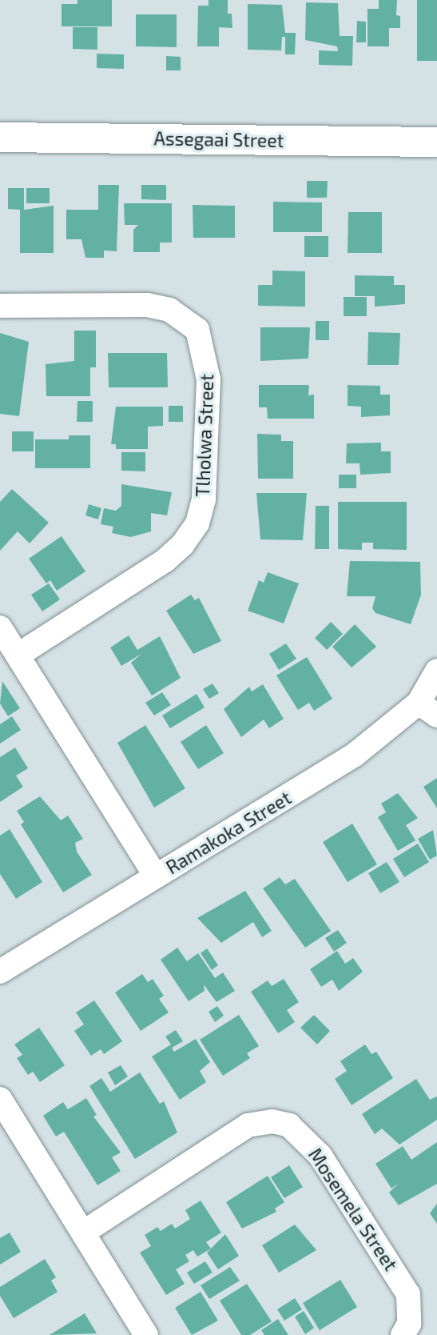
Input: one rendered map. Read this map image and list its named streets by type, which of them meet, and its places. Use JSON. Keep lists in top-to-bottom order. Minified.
{"streets":{"street":["Assegaai Street","Tlholwa Street","Ramakoka Street","Mosemela Street"]}}
